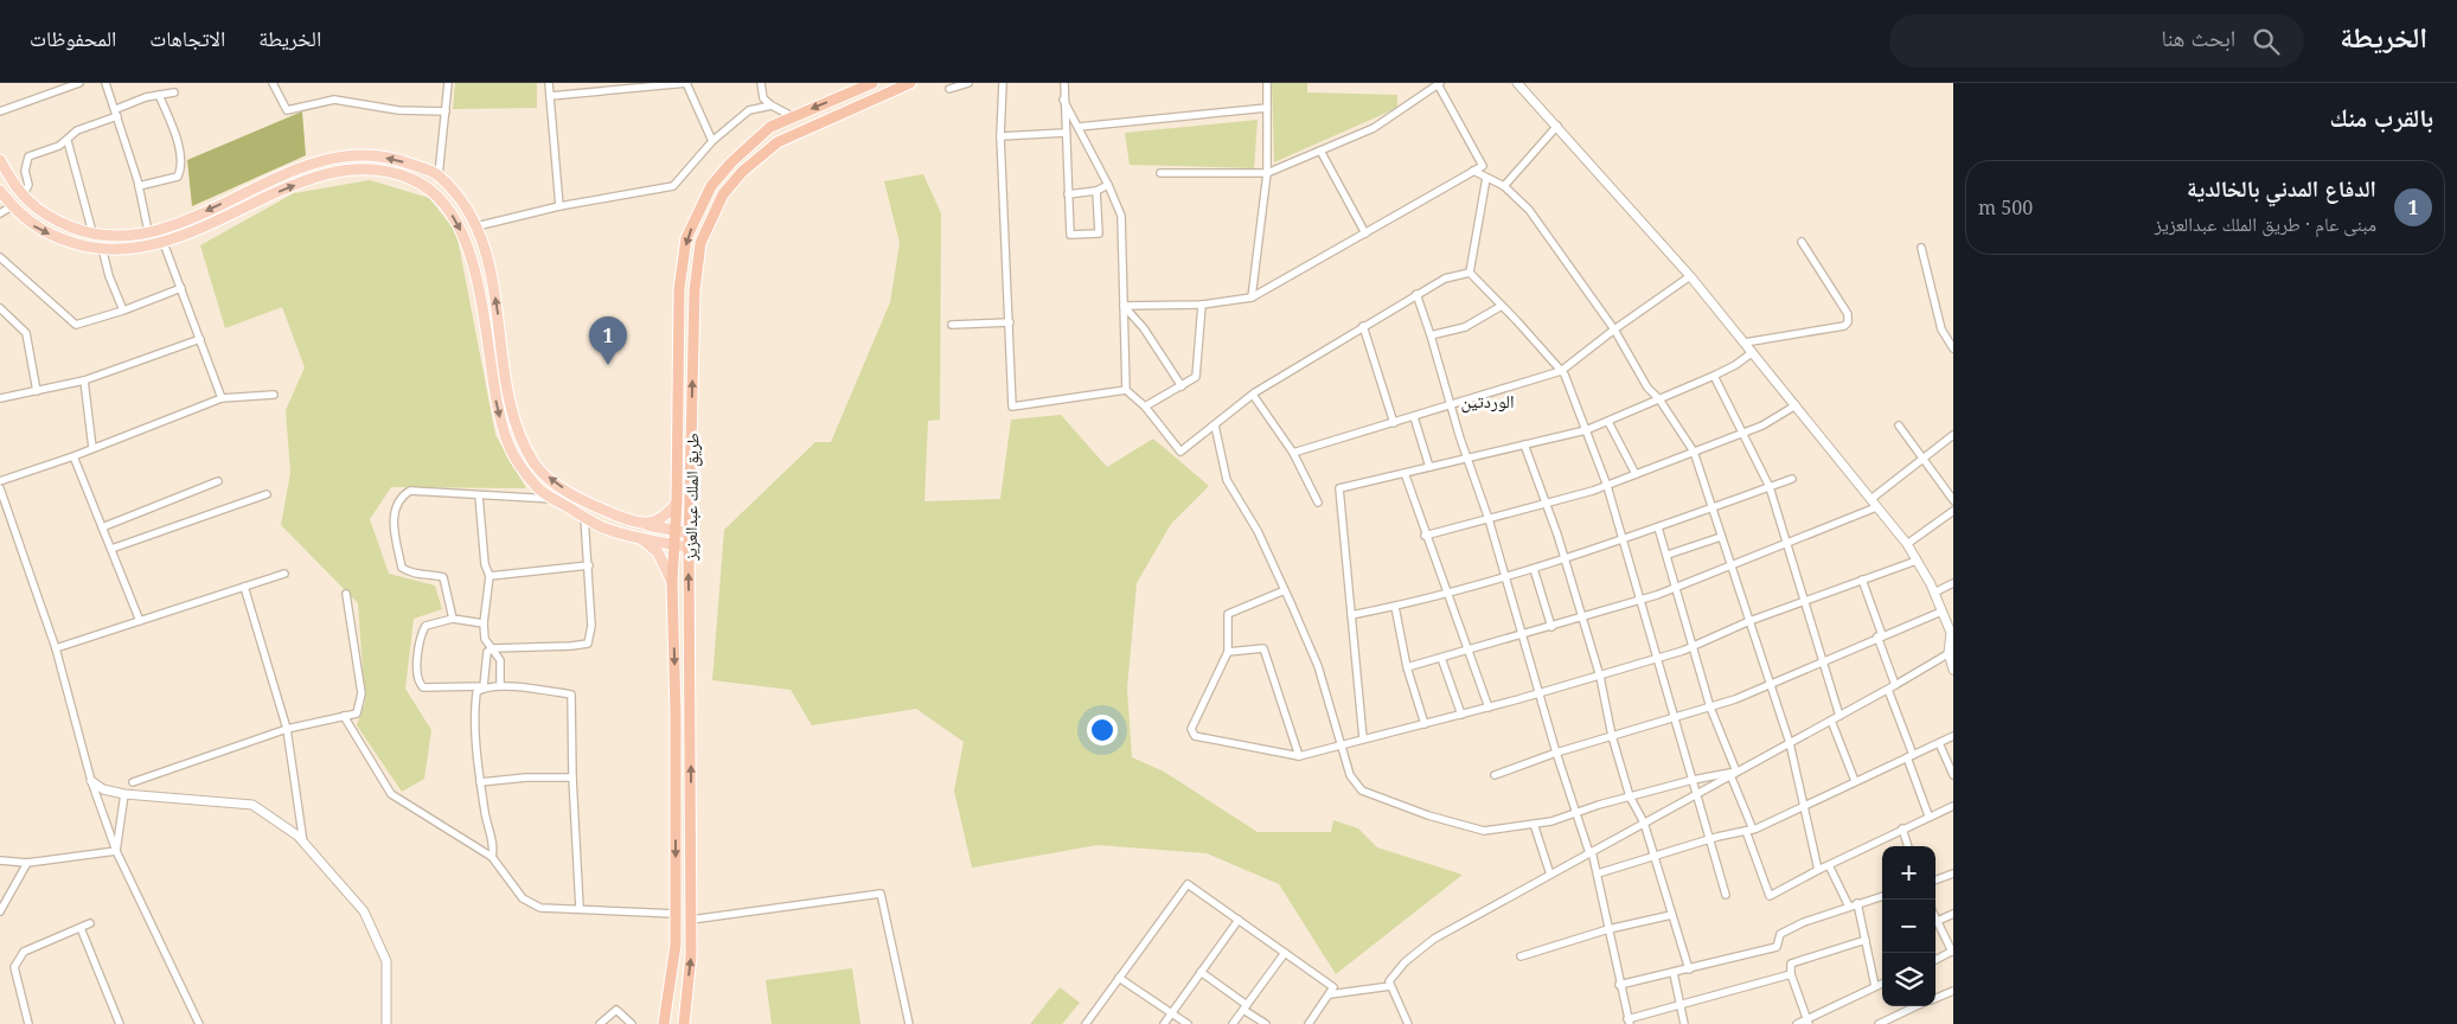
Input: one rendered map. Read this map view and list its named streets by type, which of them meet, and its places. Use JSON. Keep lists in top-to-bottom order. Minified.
{"streets":{"highway":["طريق الملك عبدالعزيز"]},"districts":["الوردتين"],"page":{"header":"الخريطة","search":"ابحث هنا","nav":["الخريطة","الاتجاهات","المحفوظات"],"heading":"بالقرب منك","list":[{"mark":"1","name":"الدفاع المدني بالخالدية","note":"مبنى عام · طريق الملك عبدالعزيز","value":"500 m"}],"pins":"1","map_buttons":["+","−"]}}
